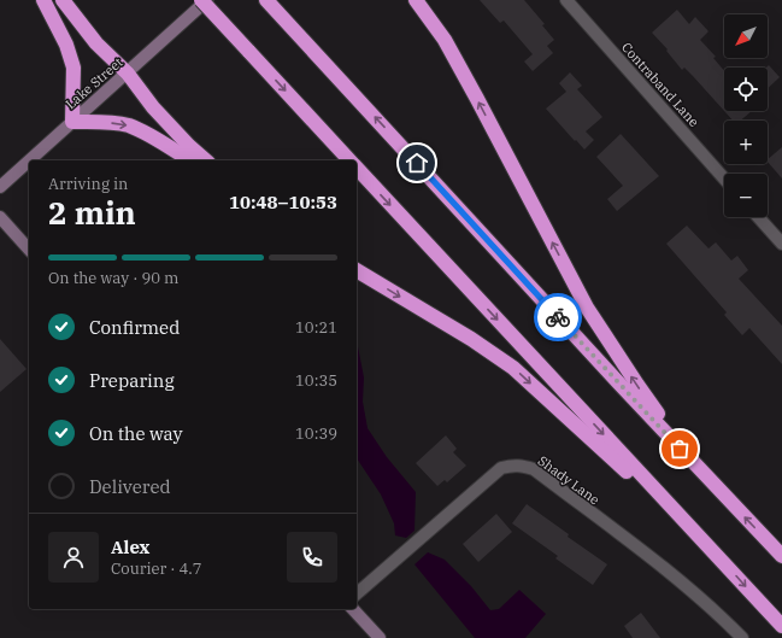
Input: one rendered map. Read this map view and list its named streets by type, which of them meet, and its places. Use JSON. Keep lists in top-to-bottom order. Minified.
{"streets":{"street":["Lake Street","Contraband Lane","Shady Lane"]},"north":"bottom left","page":{"map_buttons":["+","−"],"heading":["2 min","Arriving in","10:48–10:53"],"panel":["Alex","Courier · 4.7"],"bar":"On the way · 90 m","list":[["Confirmed","10:21"],["Preparing","10:35"],["On the way","10:39"],"Delivered"]}}
